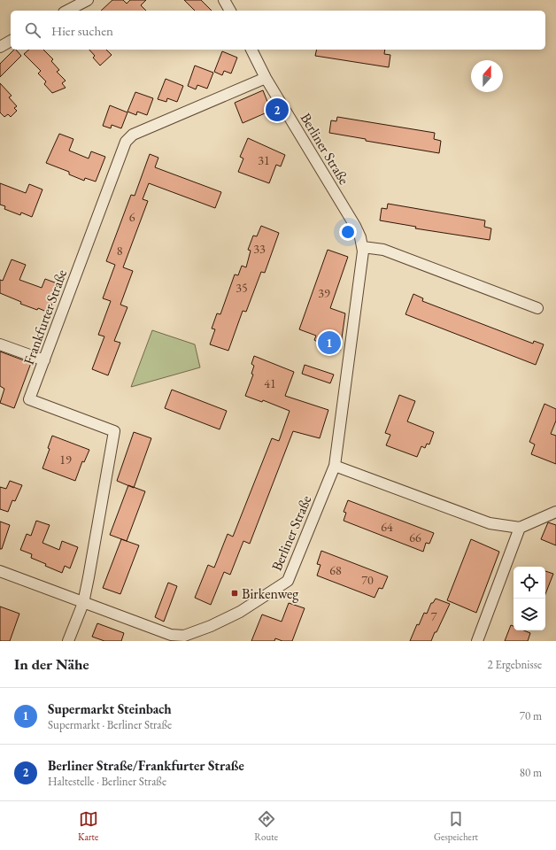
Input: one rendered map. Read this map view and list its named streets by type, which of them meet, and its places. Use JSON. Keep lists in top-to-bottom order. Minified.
{"streets":{"street":["Berliner Straße","Frankfurter Straße"]},"crossings":[["Berliner Straße","Frankfurter Straße"]],"places":{"transit":["Birkenweg"]},"house_numbers":["31","6","33","8","35","39","41","19","64","66","68","70","7"],"north":"top","page":{"search":"Hier suchen","pins":["2","1"],"heading":["In der Nähe","2 Ergebnisse"],"list":[{"mark":"1","name":"Supermarkt Steinbach","note":"Supermarkt · Berliner Straße","value":"70 m"},{"mark":"2","name":"Berliner Straße/Frankfurter Straße","note":"Haltestelle · Berliner Straße","value":"80 m"}],"nav":["Karte","Route","Gespeichert"]}}
